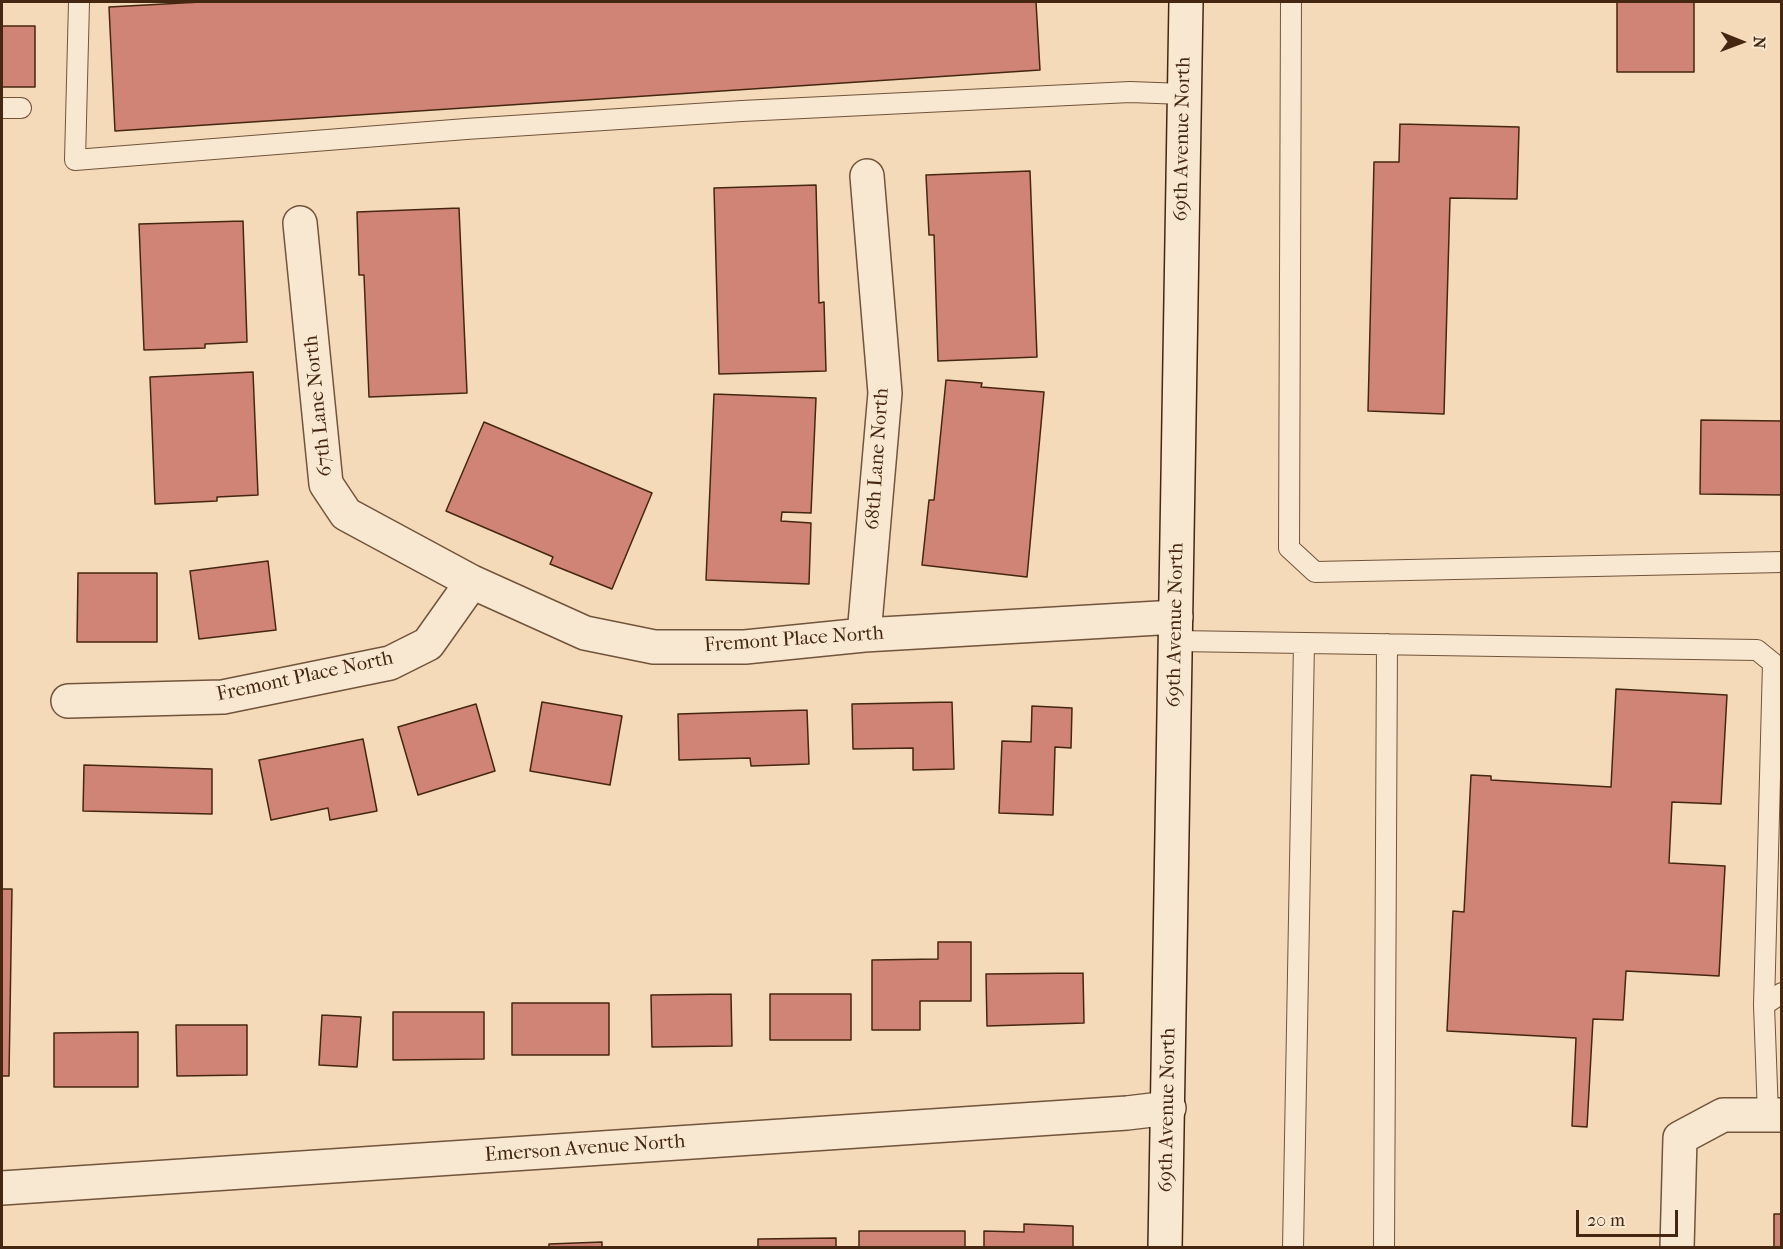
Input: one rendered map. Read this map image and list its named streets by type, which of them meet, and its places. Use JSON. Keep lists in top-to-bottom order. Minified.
{"streets":{"street":["69th Avenue North","67th Lane North","68th Lane North","Fremont Place North","Emerson Avenue North"]},"crossings":[["69th Avenue North","Fremont Place North"],["69th Avenue North","Emerson Avenue North"],["67th Lane North","Fremont Place North"],["68th Lane North","Fremont Place North"]],"scale_bar":"20 m","north":"right"}
